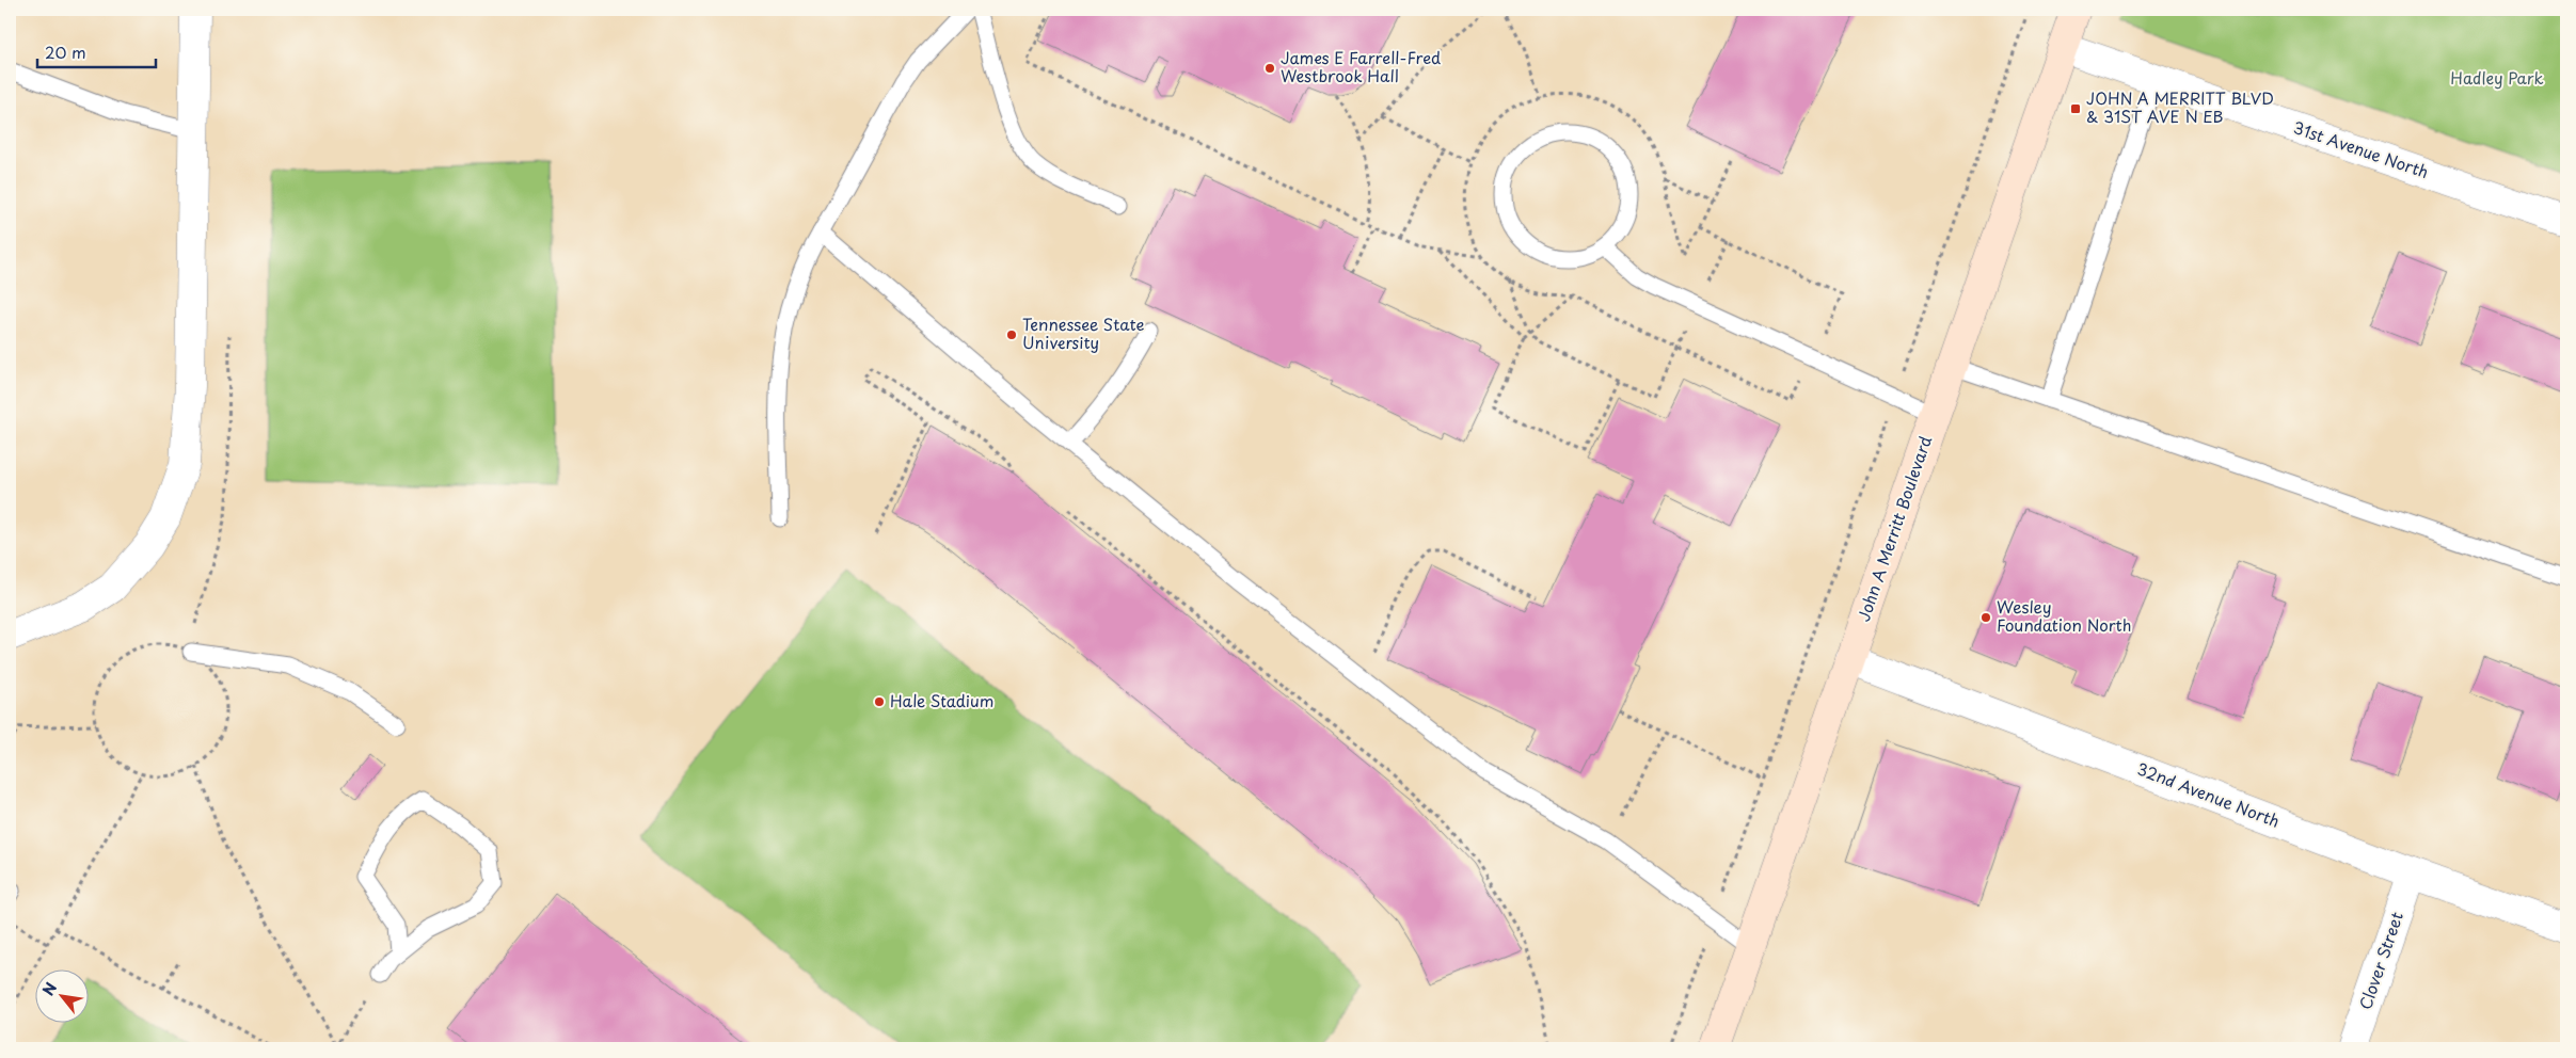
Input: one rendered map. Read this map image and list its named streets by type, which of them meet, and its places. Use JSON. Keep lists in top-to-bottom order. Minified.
{"streets":{"street":["31st Avenue North","John A Merritt Boulevard","32nd Avenue North","Clover Street"]},"crossings":[["31st Avenue North","John A Merritt Boulevard"],["John A Merritt Boulevard","32nd Avenue North"],["32nd Avenue North","Clover Street"]],"parks":["Hadley Park"],"places":{"other":["James E Farrell-Fred Westbrook Hall","Tennessee State University","Wesley Foundation North","Hale Stadium"],"transit":["JOHN A MERRITT BLVD & 31ST AVE N EB"]},"scale_bar":"20 m","north":"top left"}
